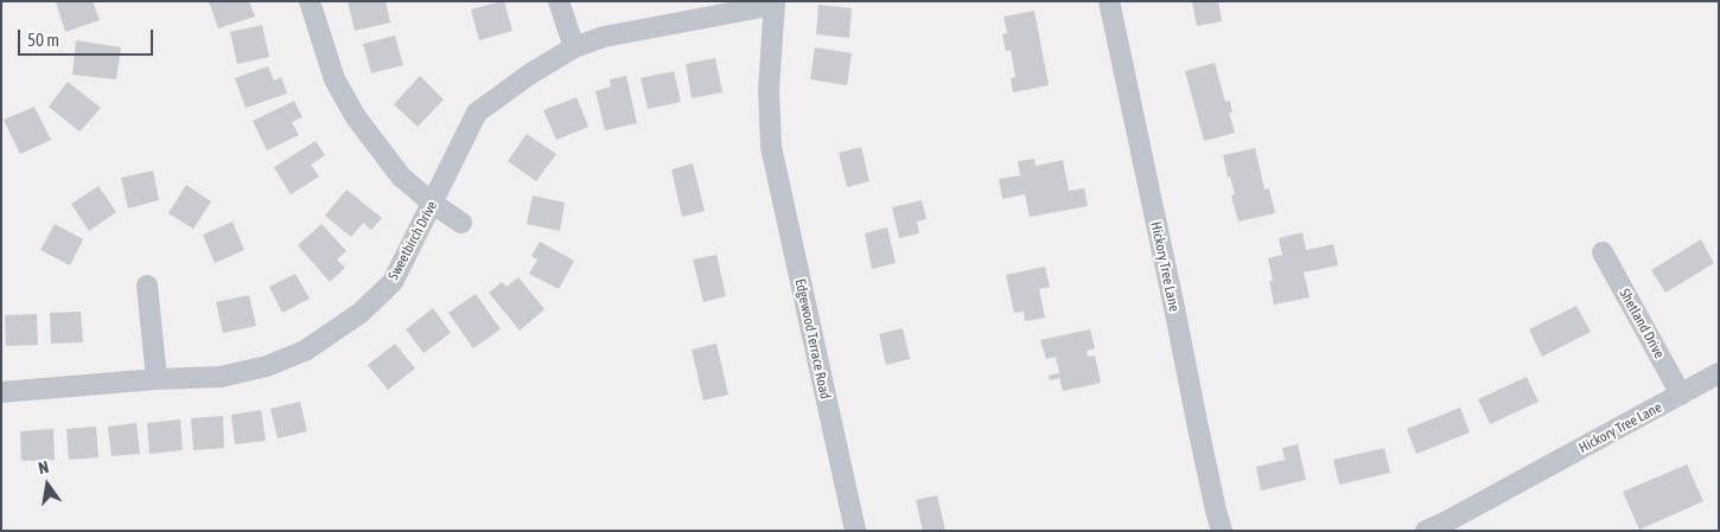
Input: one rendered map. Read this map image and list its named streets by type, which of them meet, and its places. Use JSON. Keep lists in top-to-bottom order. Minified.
{"streets":{"street":["Sweetbirch Drive","Hickory Tree Lane","Shetland Drive","Edgewood Terrace Road"]},"crossings":[["Sweetbirch Drive","Edgewood Terrace Road"],["Hickory Tree Lane","Shetland Drive"]],"scale_bar":"50 m","north":"top"}
